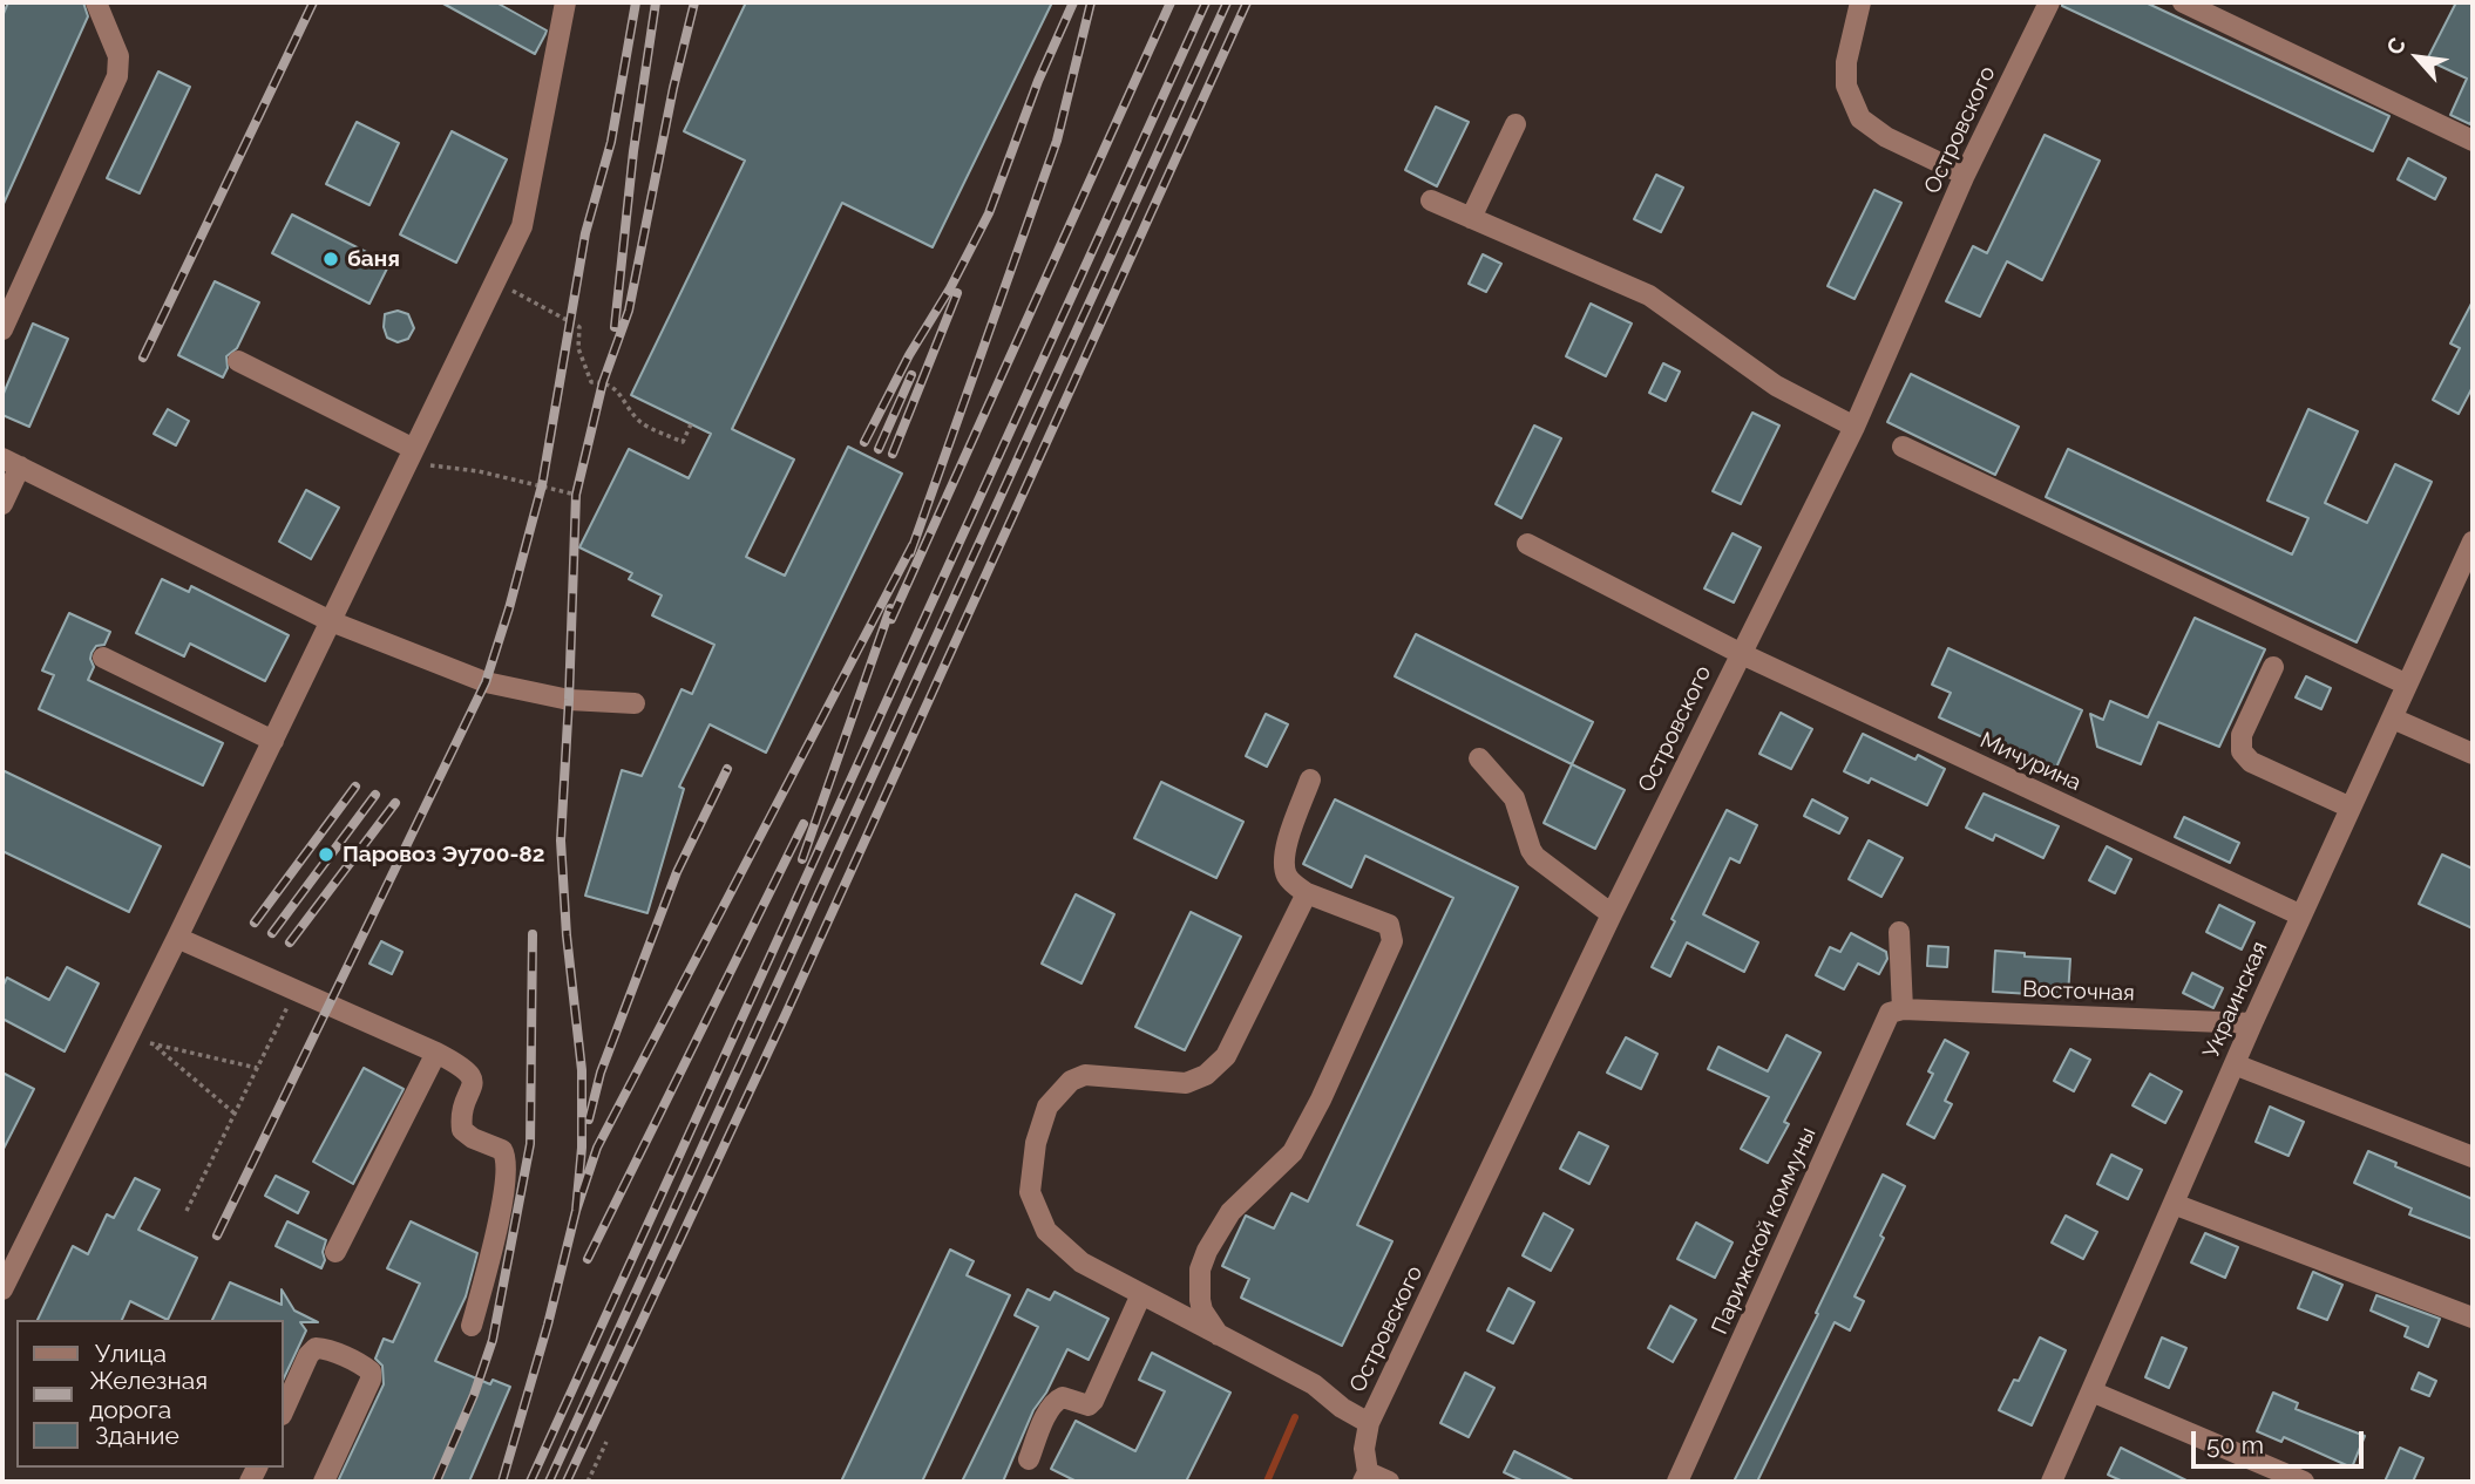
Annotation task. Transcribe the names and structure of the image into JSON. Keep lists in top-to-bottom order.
{
  "streets": {
    "street": [
      "Островского",
      "Мичурина",
      "Восточная",
      "Украинская",
      "Парижской коммуны"
    ]
  },
  "crossings": [
    ["Островского", "Мичурина"],
    ["Мичурина", "Украинская"],
    ["Восточная", "Украинская"],
    ["Восточная", "Парижской коммуны"]
  ],
  "places": ["баня", "Паровоз Эу700-82"],
  "legend": ["Улица", "Железная дорога", "Здание"],
  "scale_bar": "50 m",
  "north": "top left"
}
